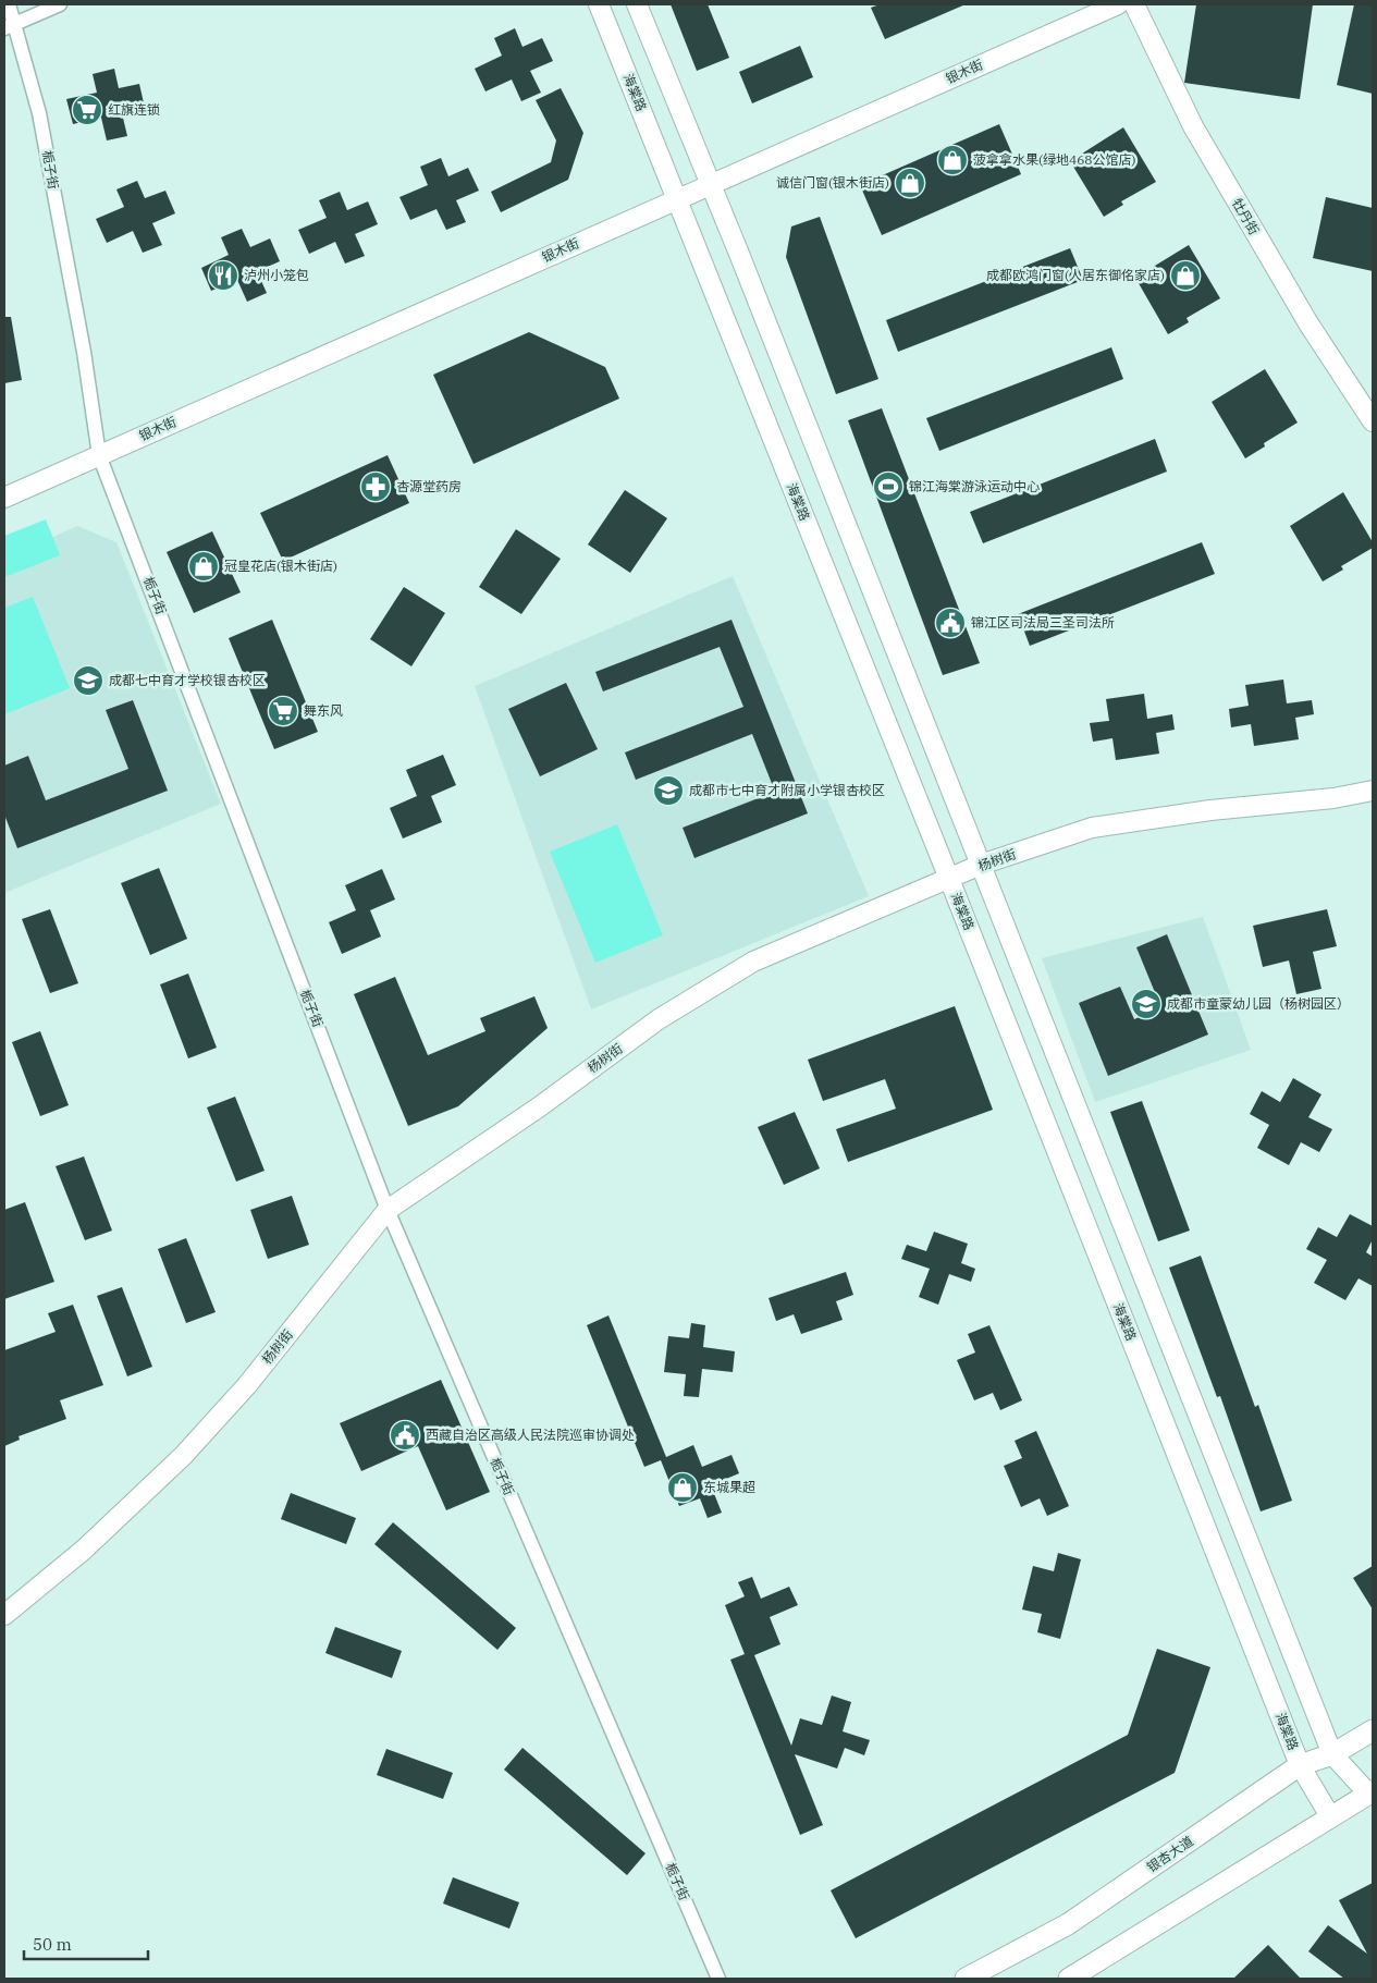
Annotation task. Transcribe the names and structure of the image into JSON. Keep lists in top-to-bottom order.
{
  "streets": {
    "main road": [
      "银木街",
      "海棠路",
      "牡丹街",
      "杨树街",
      "银杏大道"
    ],
    "street": ["栀子街"]
  },
  "crossings": [
    ["银木街", "海棠路"],
    ["银木街", "栀子街"],
    ["海棠路", "杨树街"],
    ["海棠路", "银杏大道"],
    ["栀子街", "杨树街"]
  ],
  "places": {
    "supermarket": ["红旗连锁", "舞东风"],
    "shop": [
      "菠拿拿水果(绿地468公馆店)",
      "诚信门窗(银木街店)",
      "成都欧鸿门窗(人居东御佲家店)",
      "冠皇花店(银木街店)",
      "东城果超"
    ],
    "restaurant": ["泸州小笼包"],
    "pharmacy": ["杏源堂药房"],
    "sports": ["锦江海棠游泳运动中心"],
    "public building": ["锦江区司法局三圣司法所", "西藏自治区高级人民法院巡审协调处"],
    "school or university": ["成都七中育才学校银杏校区", "成都市七中育才附属小学银杏校区", "成都市童蒙幼儿园（杨树园区）"]
  },
  "scale_bar": "50 m"
}
